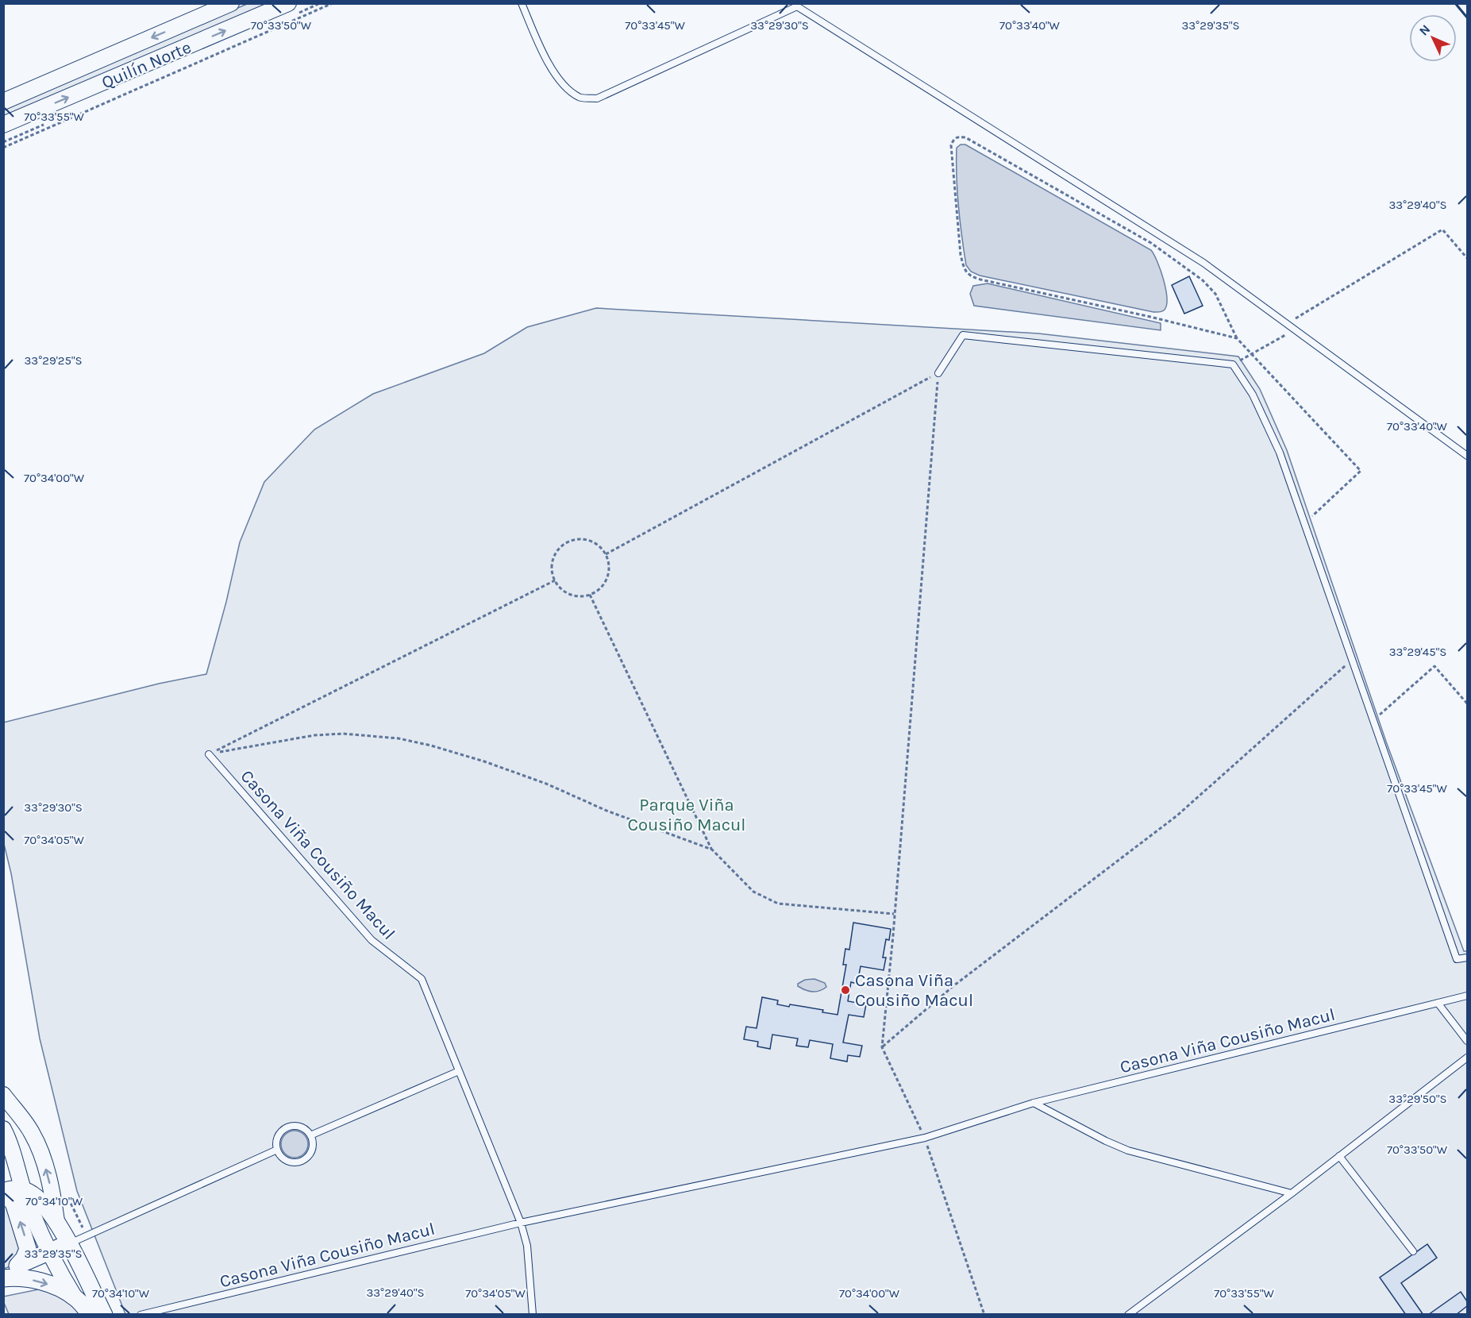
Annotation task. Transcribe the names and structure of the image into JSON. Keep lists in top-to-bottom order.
{
  "streets": {
    "street": ["Quilín Norte"],
    "lane": ["Casona Viña Cousiño Macul"]
  },
  "parks": ["Parque Viña Cousiño Macul"],
  "places": ["Casona Viña Cousiño Macul"],
  "north": "top left",
  "coordinates": [
    "70°33'50\"W",
    "70°33'45\"W",
    "70°33'40\"W",
    "33°29'30\"S",
    "33°29'35\"S",
    "70°33'55\"W",
    "33°29'40\"S",
    "33°29'25\"S",
    "70°34'00\"W",
    "33°29'45\"S",
    "70°34'05\"W",
    "33°29'50\"S",
    "70°34'10\"W"
  ]
}
